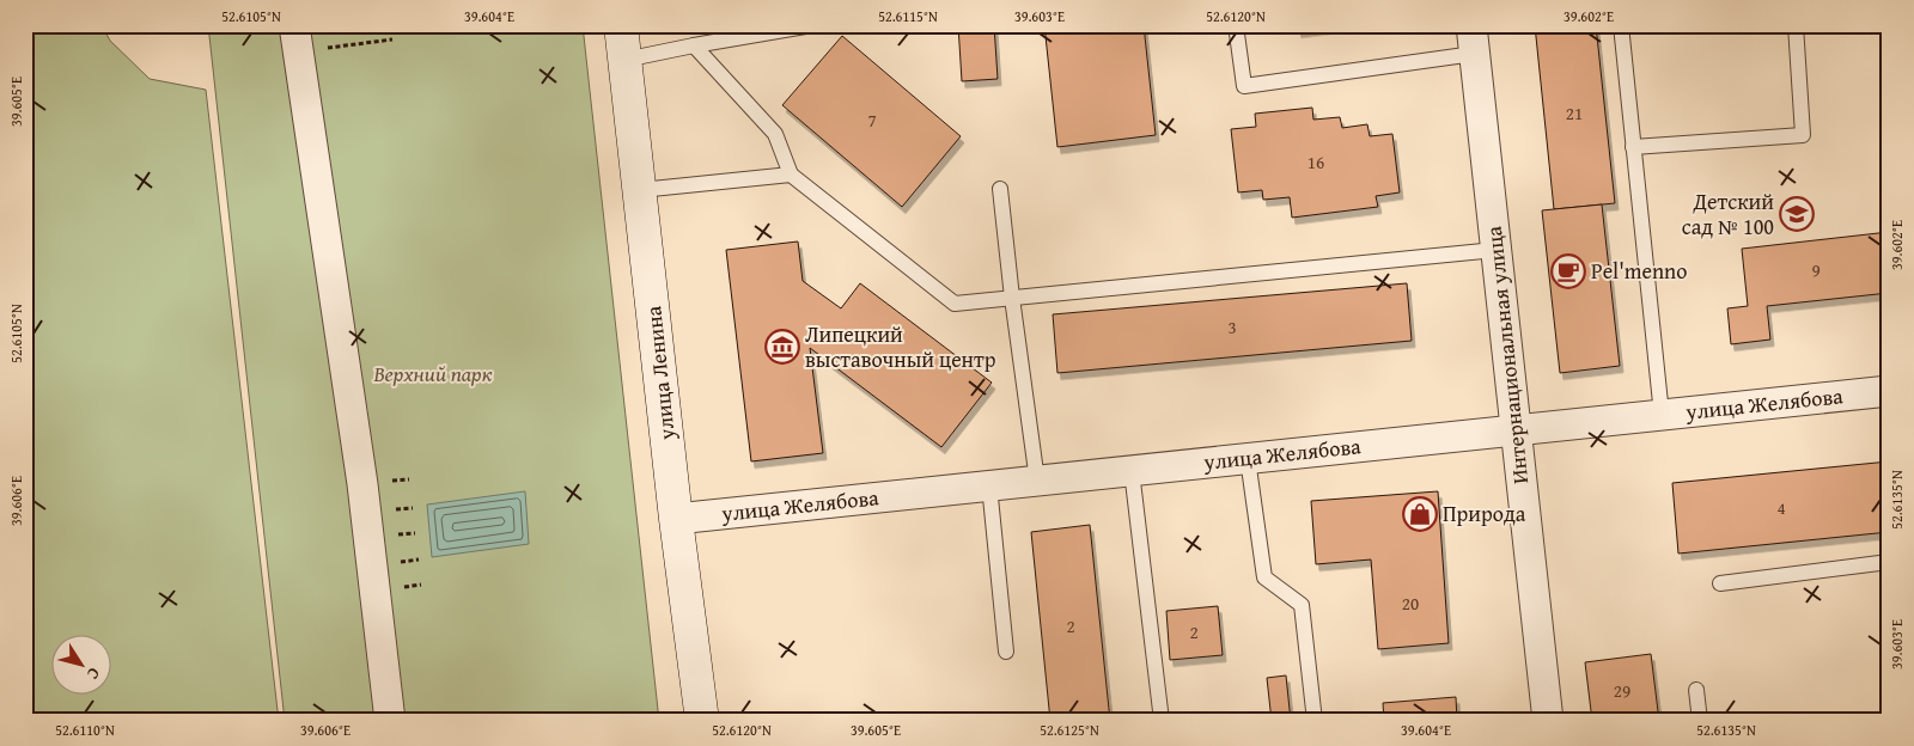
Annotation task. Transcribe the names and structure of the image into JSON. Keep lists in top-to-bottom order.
{
  "streets": {
    "street": ["Интернациональная улица", "улица Ленина", "улица Желябова"]
  },
  "crossings": [
    ["Интернациональная улица", "улица Желябова"],
    ["улица Ленина", "улица Желябова"]
  ],
  "parks": ["Верхний парк"],
  "places": {
    "school or university": ["Детский сад № 100"],
    "cafe": ["Pel'menno"],
    "museum": ["Липецкий выставочный центр"],
    "shop": ["Природа"]
  },
  "house_numbers": [
    "21",
    "7",
    "16",
    "9",
    "3",
    "4",
    "20",
    "2",
    "2",
    "29"
  ],
  "north": "bottom right",
  "coordinates": [
    "52.6105°N",
    "39.604°E",
    "52.6115°N",
    "39.603°E",
    "52.6120°N",
    "39.602°E",
    "39.605°E",
    "52.6135°N",
    "39.606°E",
    "52.6110°N",
    "52.6125°N"
  ]
}
